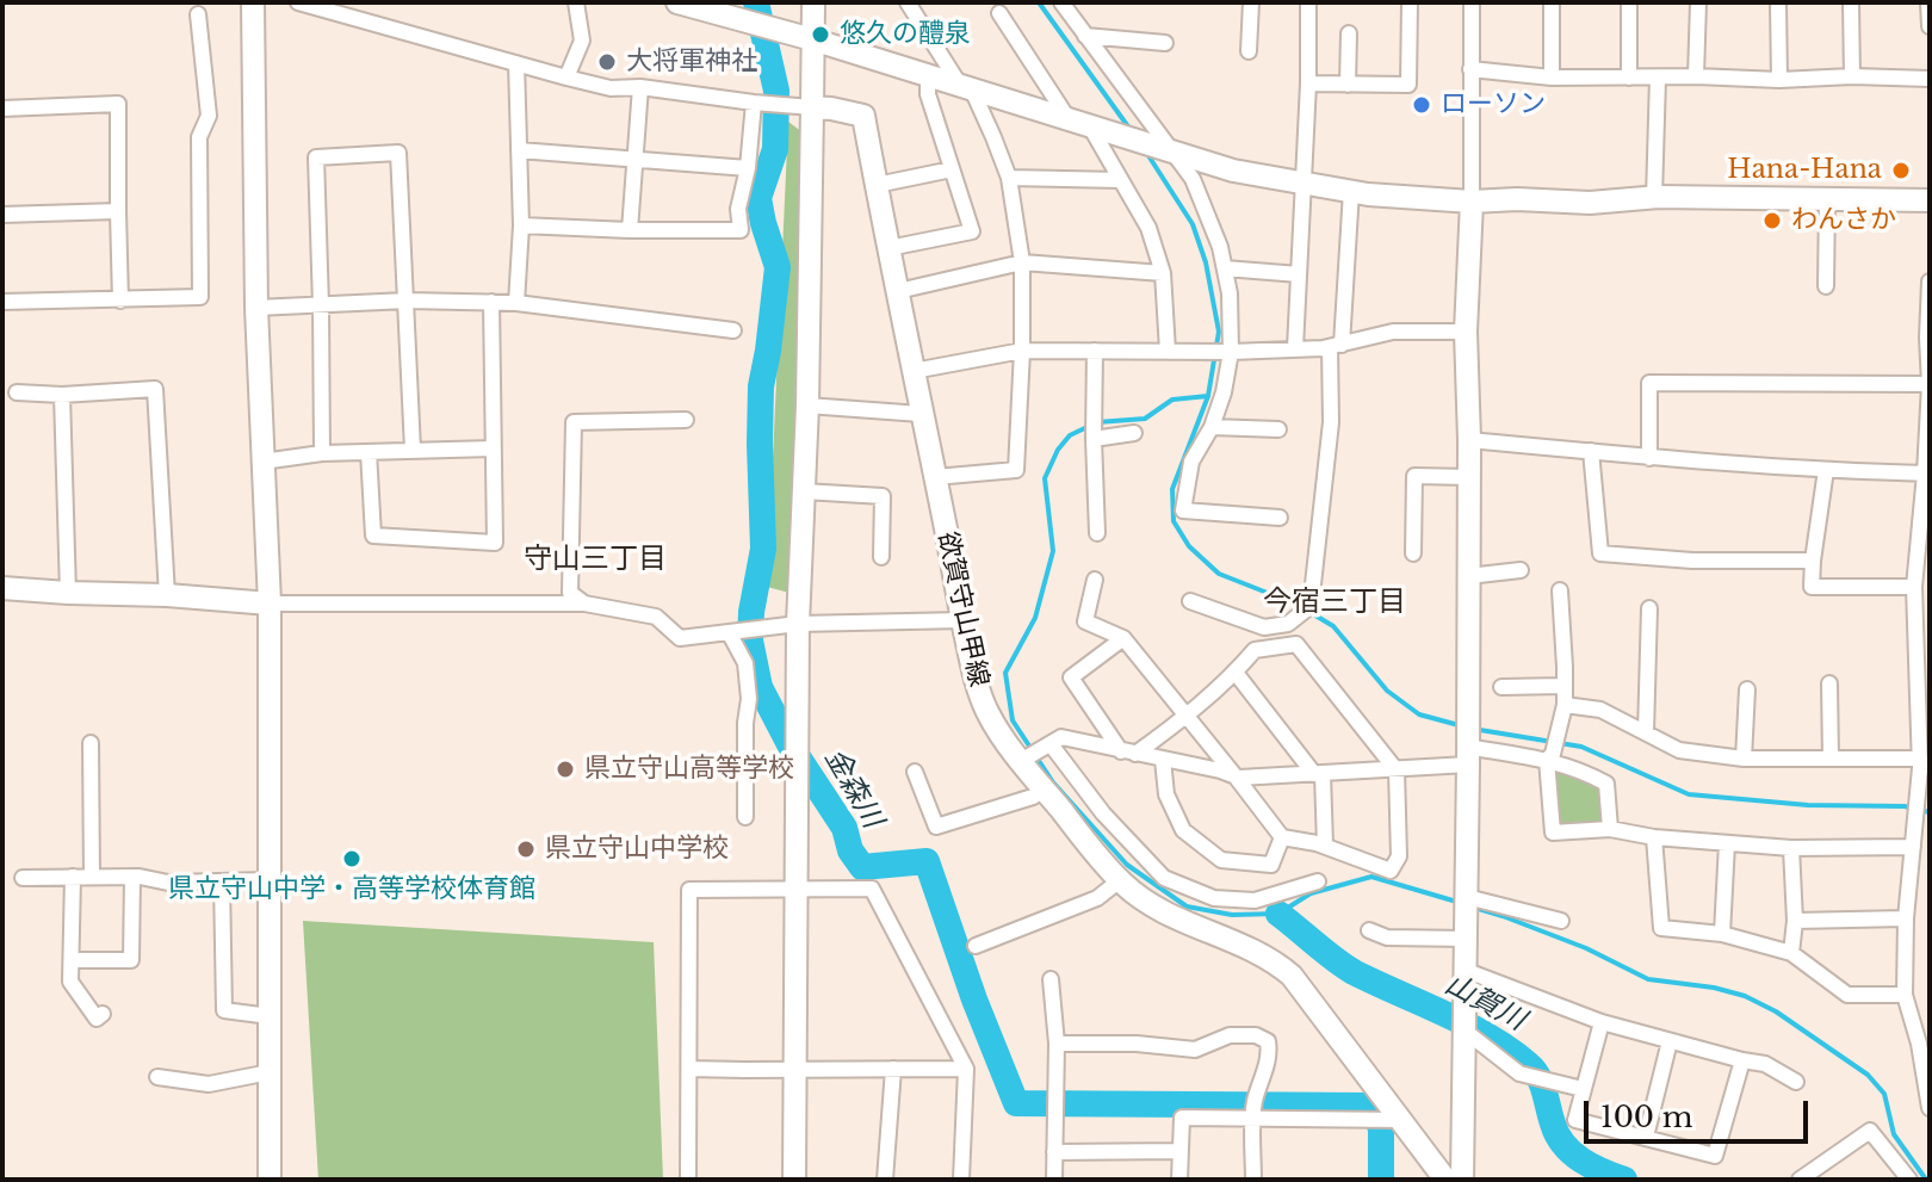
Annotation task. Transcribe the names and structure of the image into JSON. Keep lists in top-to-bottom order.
{
  "streets": {
    "street": ["欲賀守山甲線"]
  },
  "districts": ["守山三丁目", "今宿三丁目"],
  "water": ["金森川", "山賀川"],
  "places": [
    "悠久の醴泉",
    "大将軍神社",
    "ローソン",
    "Hana-Hana",
    "わんさか",
    "県立守山高等学校",
    "県立守山中学校",
    "県立守山中学・高等学校体育館"
  ],
  "scale_bar": "100 m"
}
